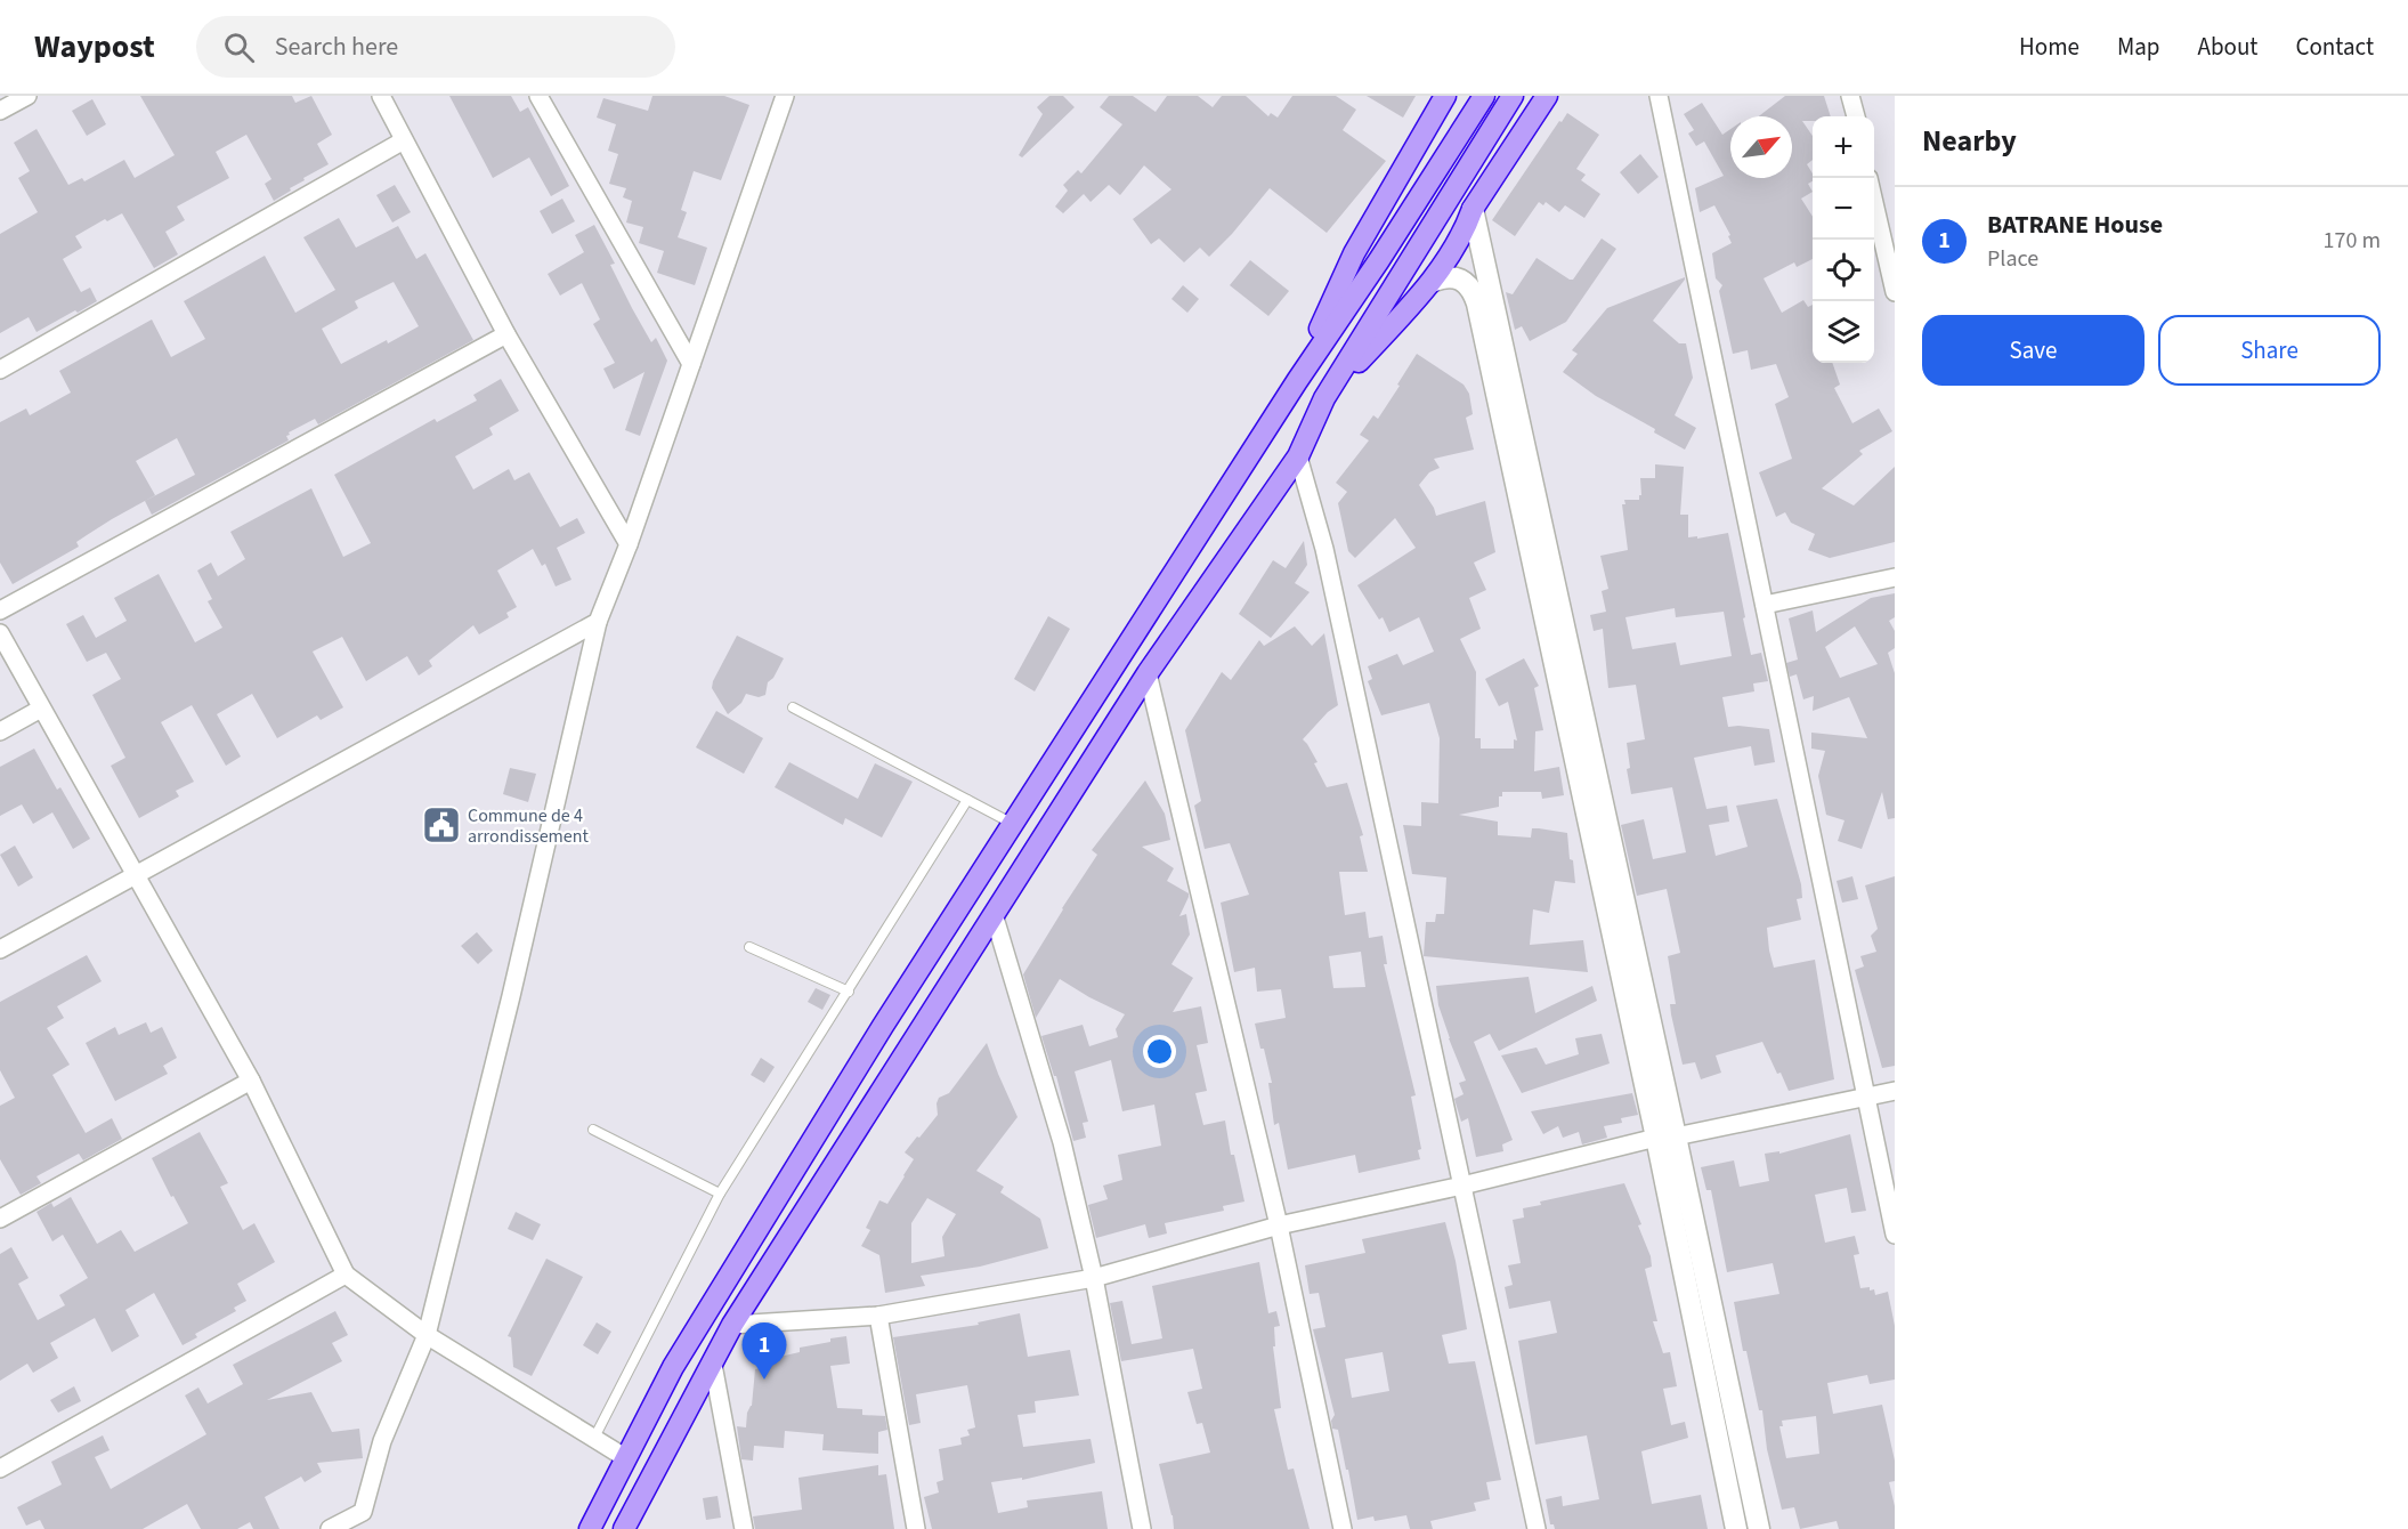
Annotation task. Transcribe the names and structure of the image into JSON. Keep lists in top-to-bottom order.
{
  "places": {
    "public building": ["Commune de 4 arrondissement"]
  },
  "north": "top right",
  "page": {
    "header": "Waypost",
    "search": "Search here",
    "nav": [
      "Home",
      "Map",
      "About",
      "Contact"
    ],
    "heading": "Nearby",
    "map_buttons": ["+", "−"],
    "list": [
      {
        "mark": "1",
        "name": "BATRANE House",
        "note": "Place",
        "value": "170 m"
      }
    ],
    "buttons": ["Save", "Share"],
    "pins": "1"
  }
}
